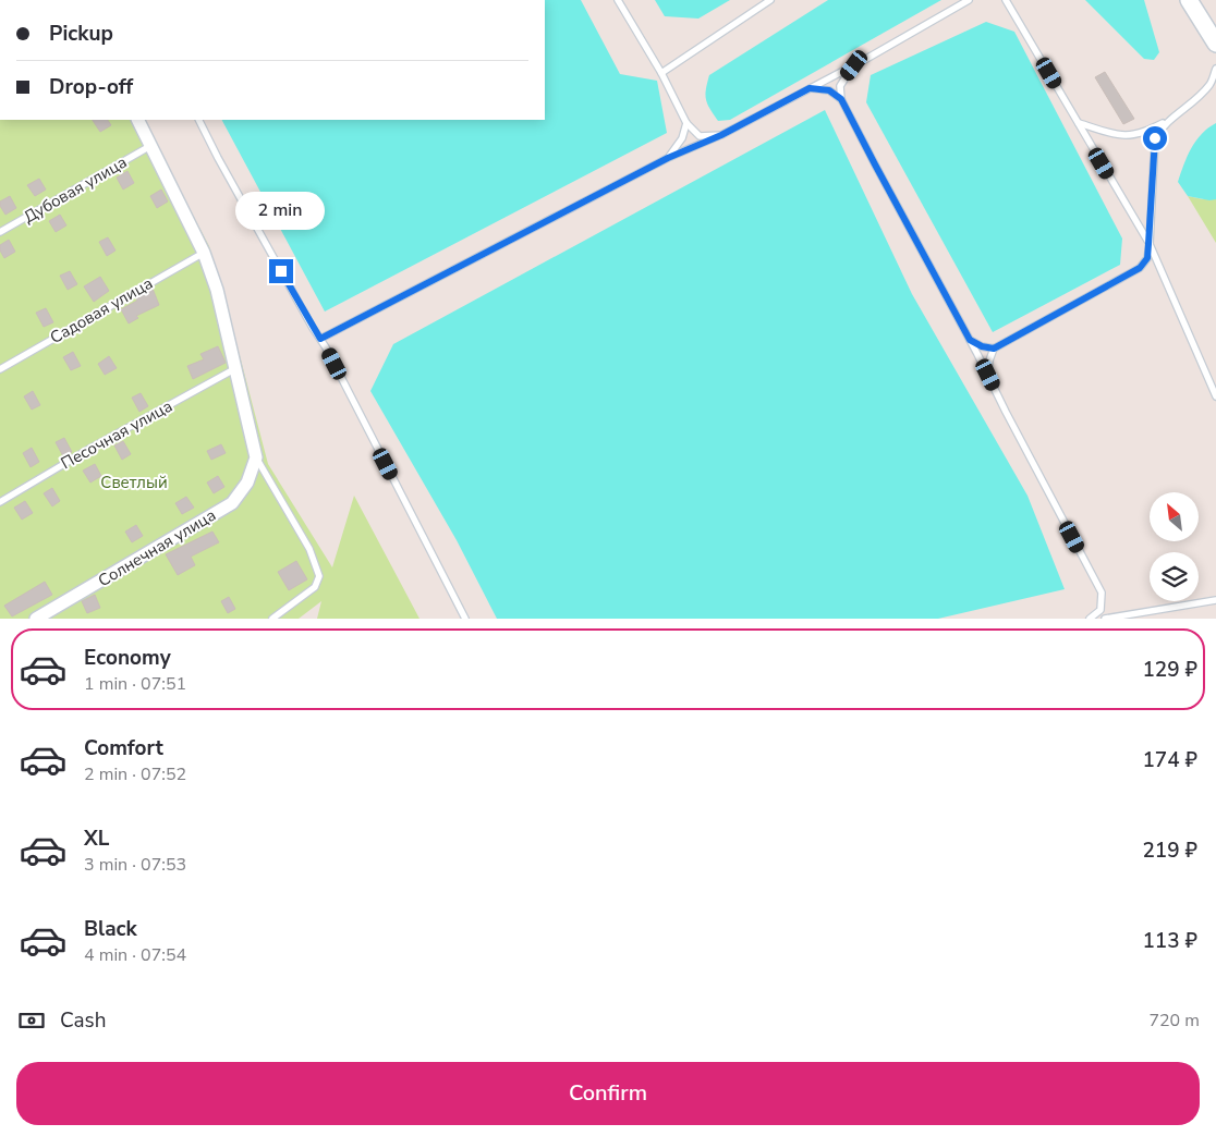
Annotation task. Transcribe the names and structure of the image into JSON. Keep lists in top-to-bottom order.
{
  "streets": {
    "street": ["Солнечная улица"],
    "lane": ["Дубовая улица", "Садовая улица", "Песочная улица"]
  },
  "parks": ["Светлый"],
  "north": "top left",
  "page": {
    "banner": ["Pickup", "Drop-off"],
    "bubble": "2 min",
    "list": [
      {
        "name": "Economy",
        "note": "1 min · 07:51",
        "value": "129 ₽"
      },
      {
        "name": "Comfort",
        "note": "2 min · 07:52",
        "value": "174 ₽"
      },
      {
        "name": "XL",
        "note": "3 min · 07:53",
        "value": "219 ₽"
      },
      {
        "name": "Black",
        "note": "4 min · 07:54",
        "value": "113 ₽"
      }
    ],
    "pay": ["Cash", "720 m"],
    "buttons": "Confirm"
  }
}
